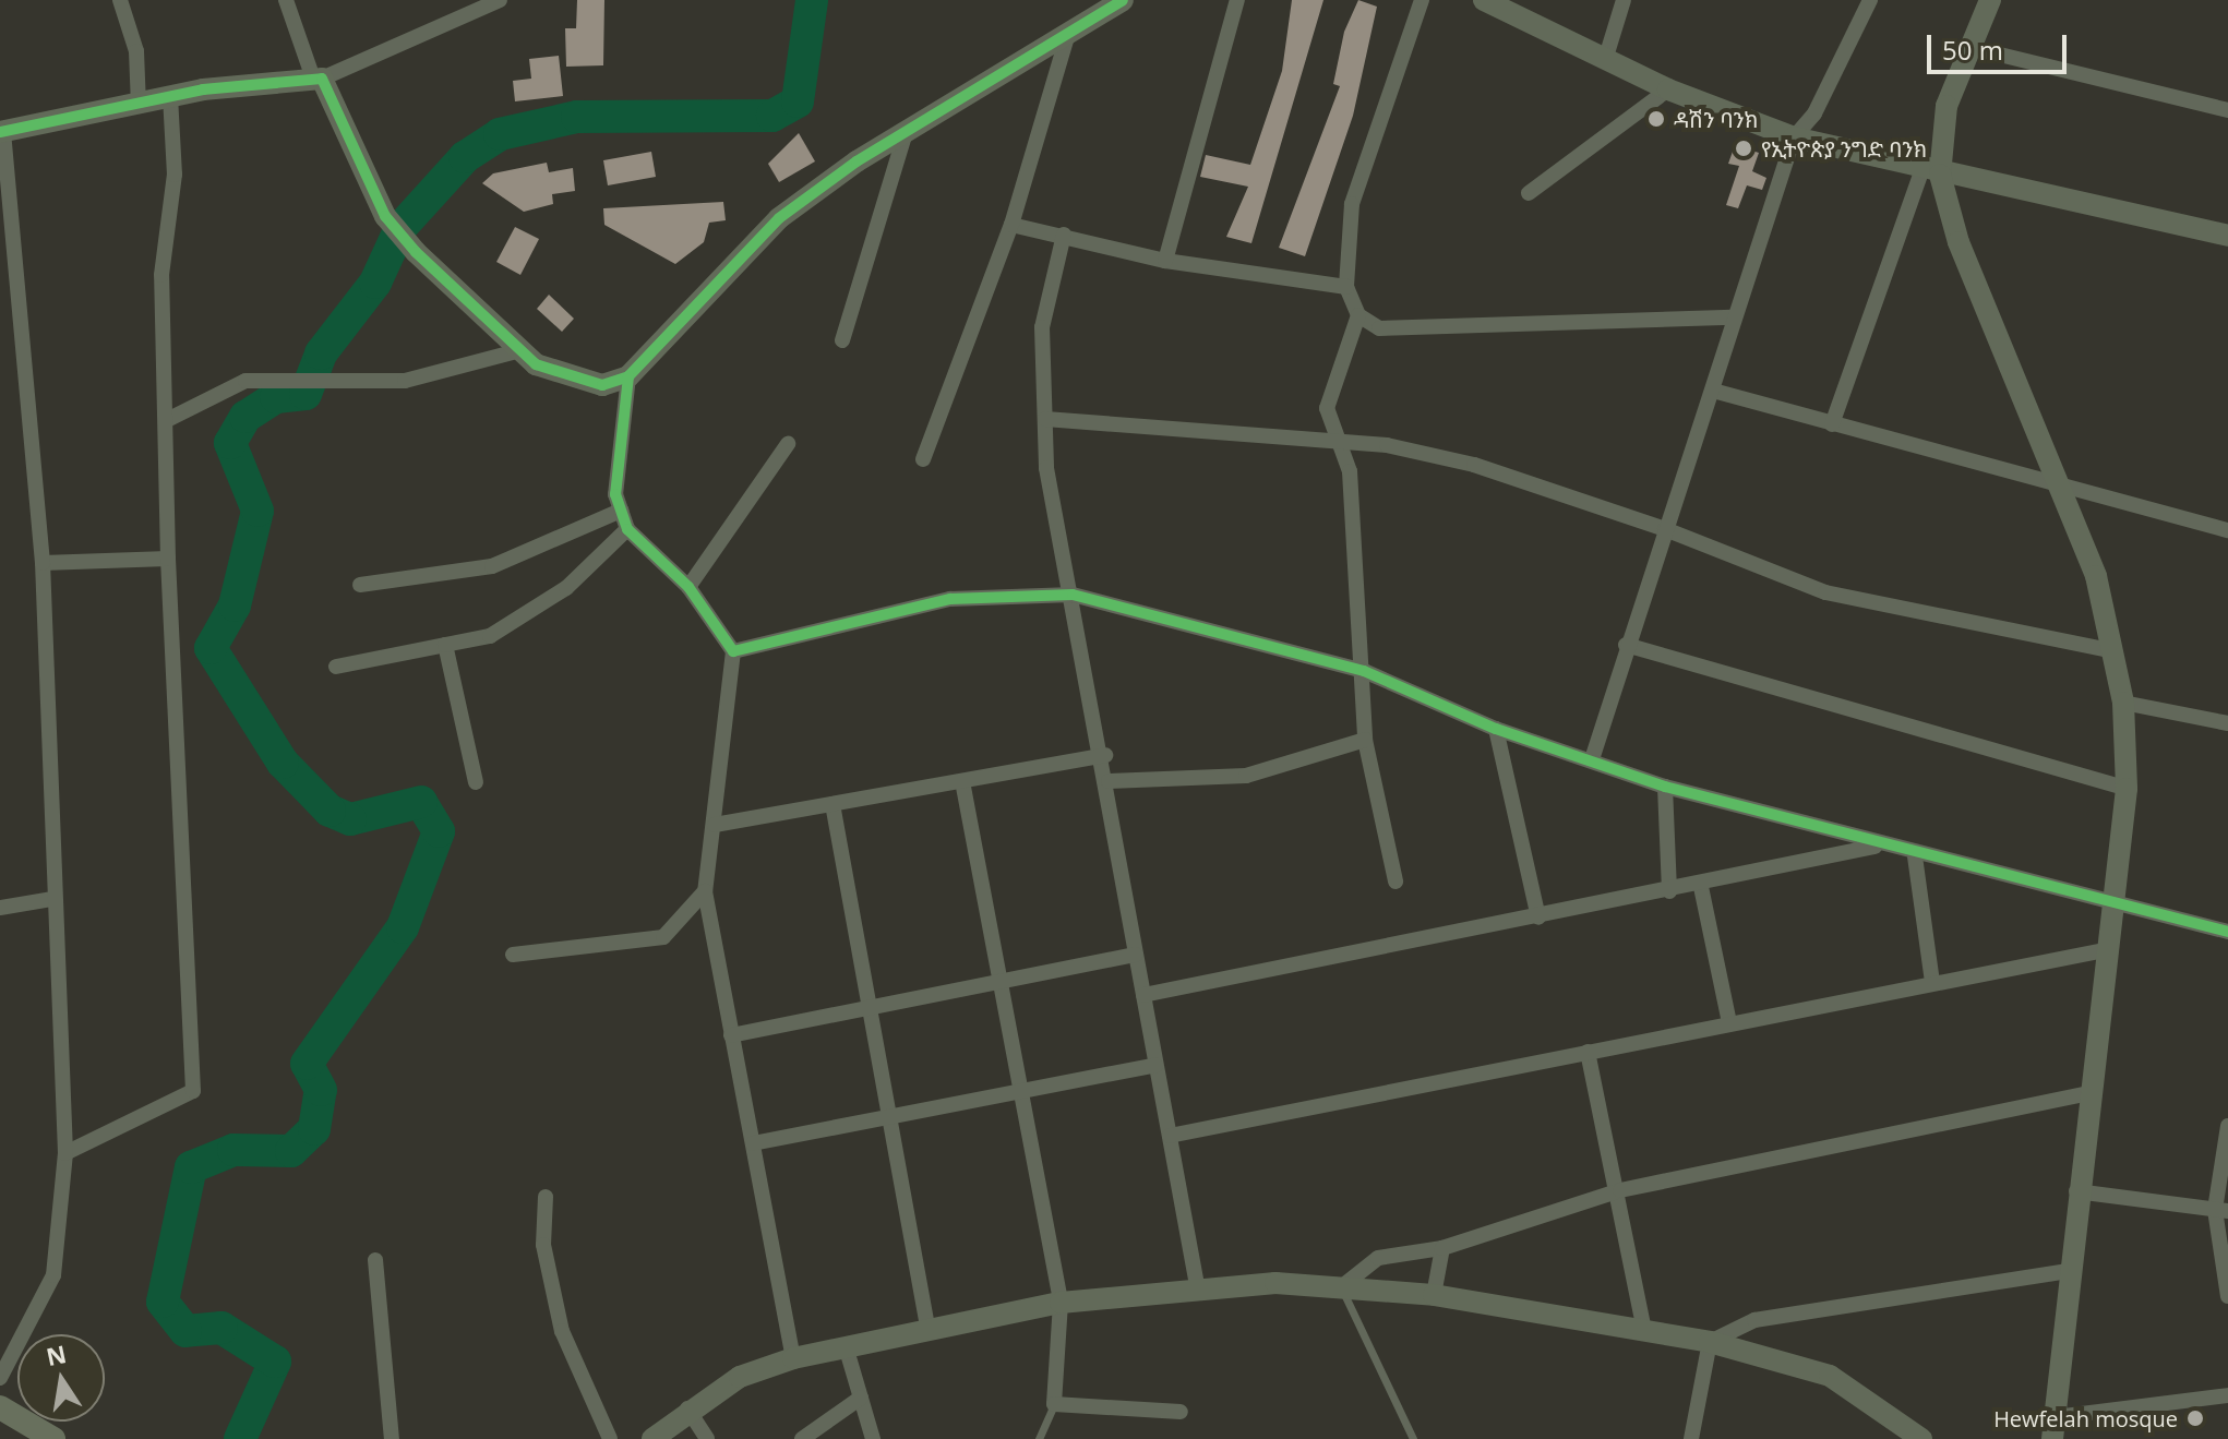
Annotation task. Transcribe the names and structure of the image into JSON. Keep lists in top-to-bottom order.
{
  "places": ["ዳሽን ባንክ", "የኢትዮጵያ ንግድ ባንክ", "Hewfelah mosque"],
  "scale_bar": "50 m",
  "north": "top"
}
